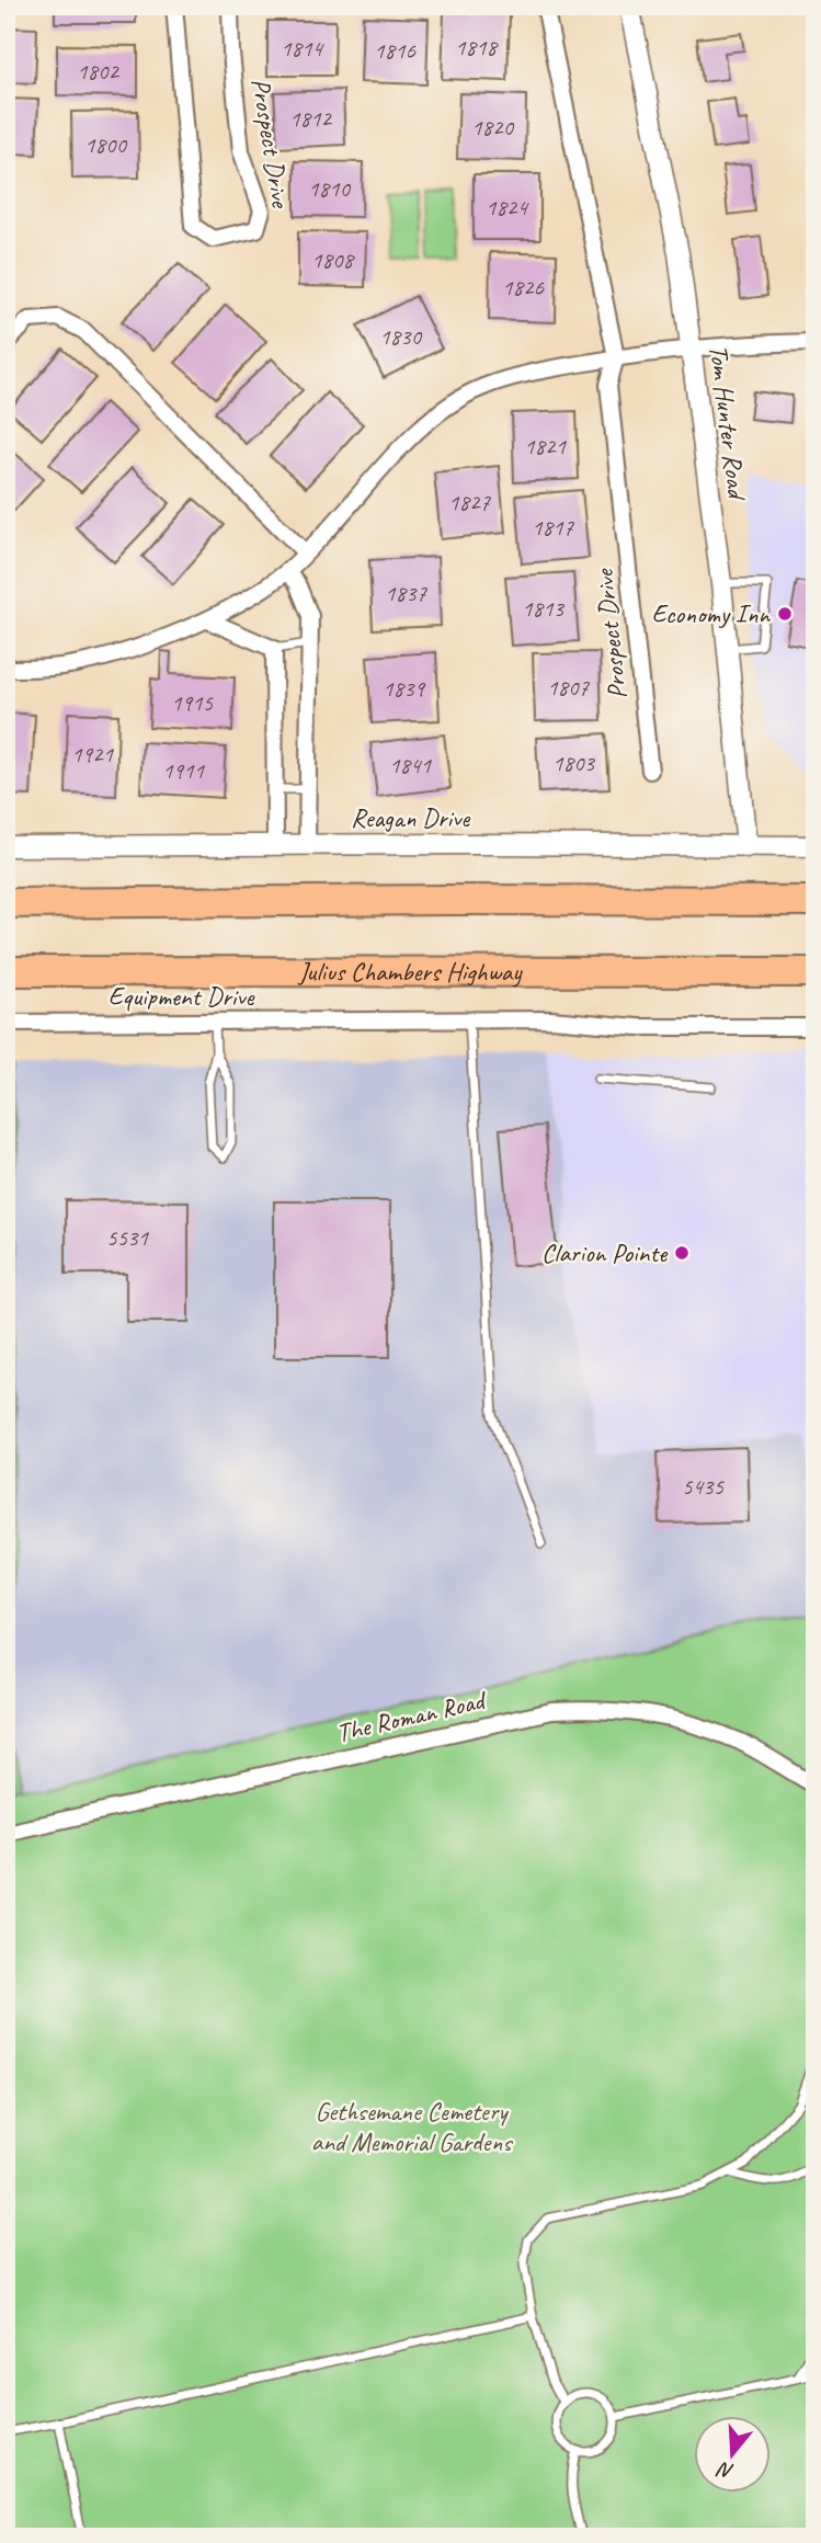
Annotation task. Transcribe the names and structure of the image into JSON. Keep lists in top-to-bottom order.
{
  "streets": {
    "highway": ["Julius Chambers Highway"],
    "street": [
      "Prospect Drive",
      "Tom Hunter Road",
      "Reagan Drive",
      "Equipment Drive",
      "The Roman Road"
    ]
  },
  "crossings": [
    ["Tom Hunter Road", "Reagan Drive"]
  ],
  "parks": ["Gethsemane Cemetery and Memorial Gardens"],
  "places": ["Economy Inn", "Clarion Pointe"],
  "house_numbers": [
    "1818",
    "1814",
    "1816",
    "1802",
    "1812",
    "1820",
    "1800",
    "1810",
    "1824",
    "1808",
    "1826",
    "1830",
    "1821",
    "1827",
    "1817",
    "1837",
    "1813",
    "1807",
    "1839",
    "1915",
    "1921",
    "1803",
    "1841",
    "1911",
    "5531",
    "5435"
  ],
  "north": "bottom"
}
